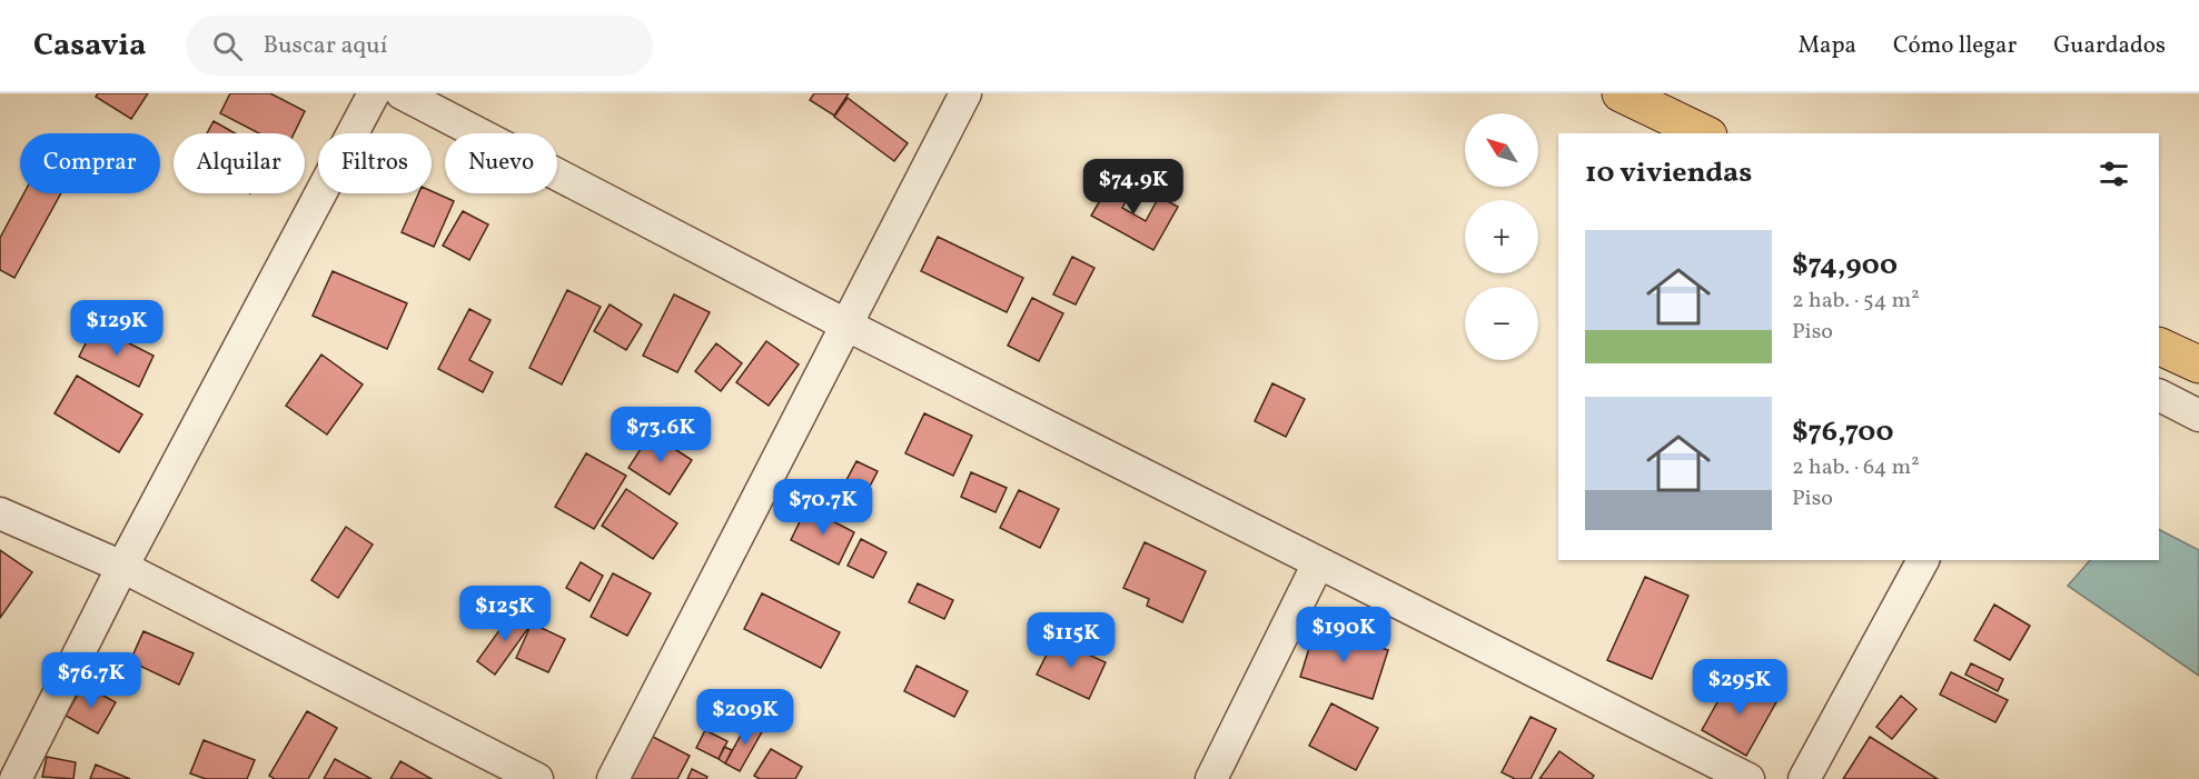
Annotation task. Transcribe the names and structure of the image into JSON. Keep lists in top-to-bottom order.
{
  "north": "top left",
  "page": {
    "header": "Casavia",
    "search": "Buscar aquí",
    "nav": ["Mapa", "Cómo llegar", "Guardados"],
    "map_buttons": ["+", "−"],
    "chip": [
      "Comprar",
      "Alquilar",
      "Filtros",
      "Nuevo"
    ],
    "heading": "10 viviendas",
    "price": [
      "$74.9K",
      "$129K",
      "$73.6K",
      "$70.7K",
      "$125K",
      "$190K",
      "$115K",
      "$76.7K",
      "$295K",
      "$209K"
    ],
    "list": [
      {
        "name": "$74,900",
        "note": "2 hab. · 54 m² · Piso"
      },
      {
        "name": "$76,700",
        "note": "2 hab. · 64 m² · Piso"
      }
    ]
  }
}
